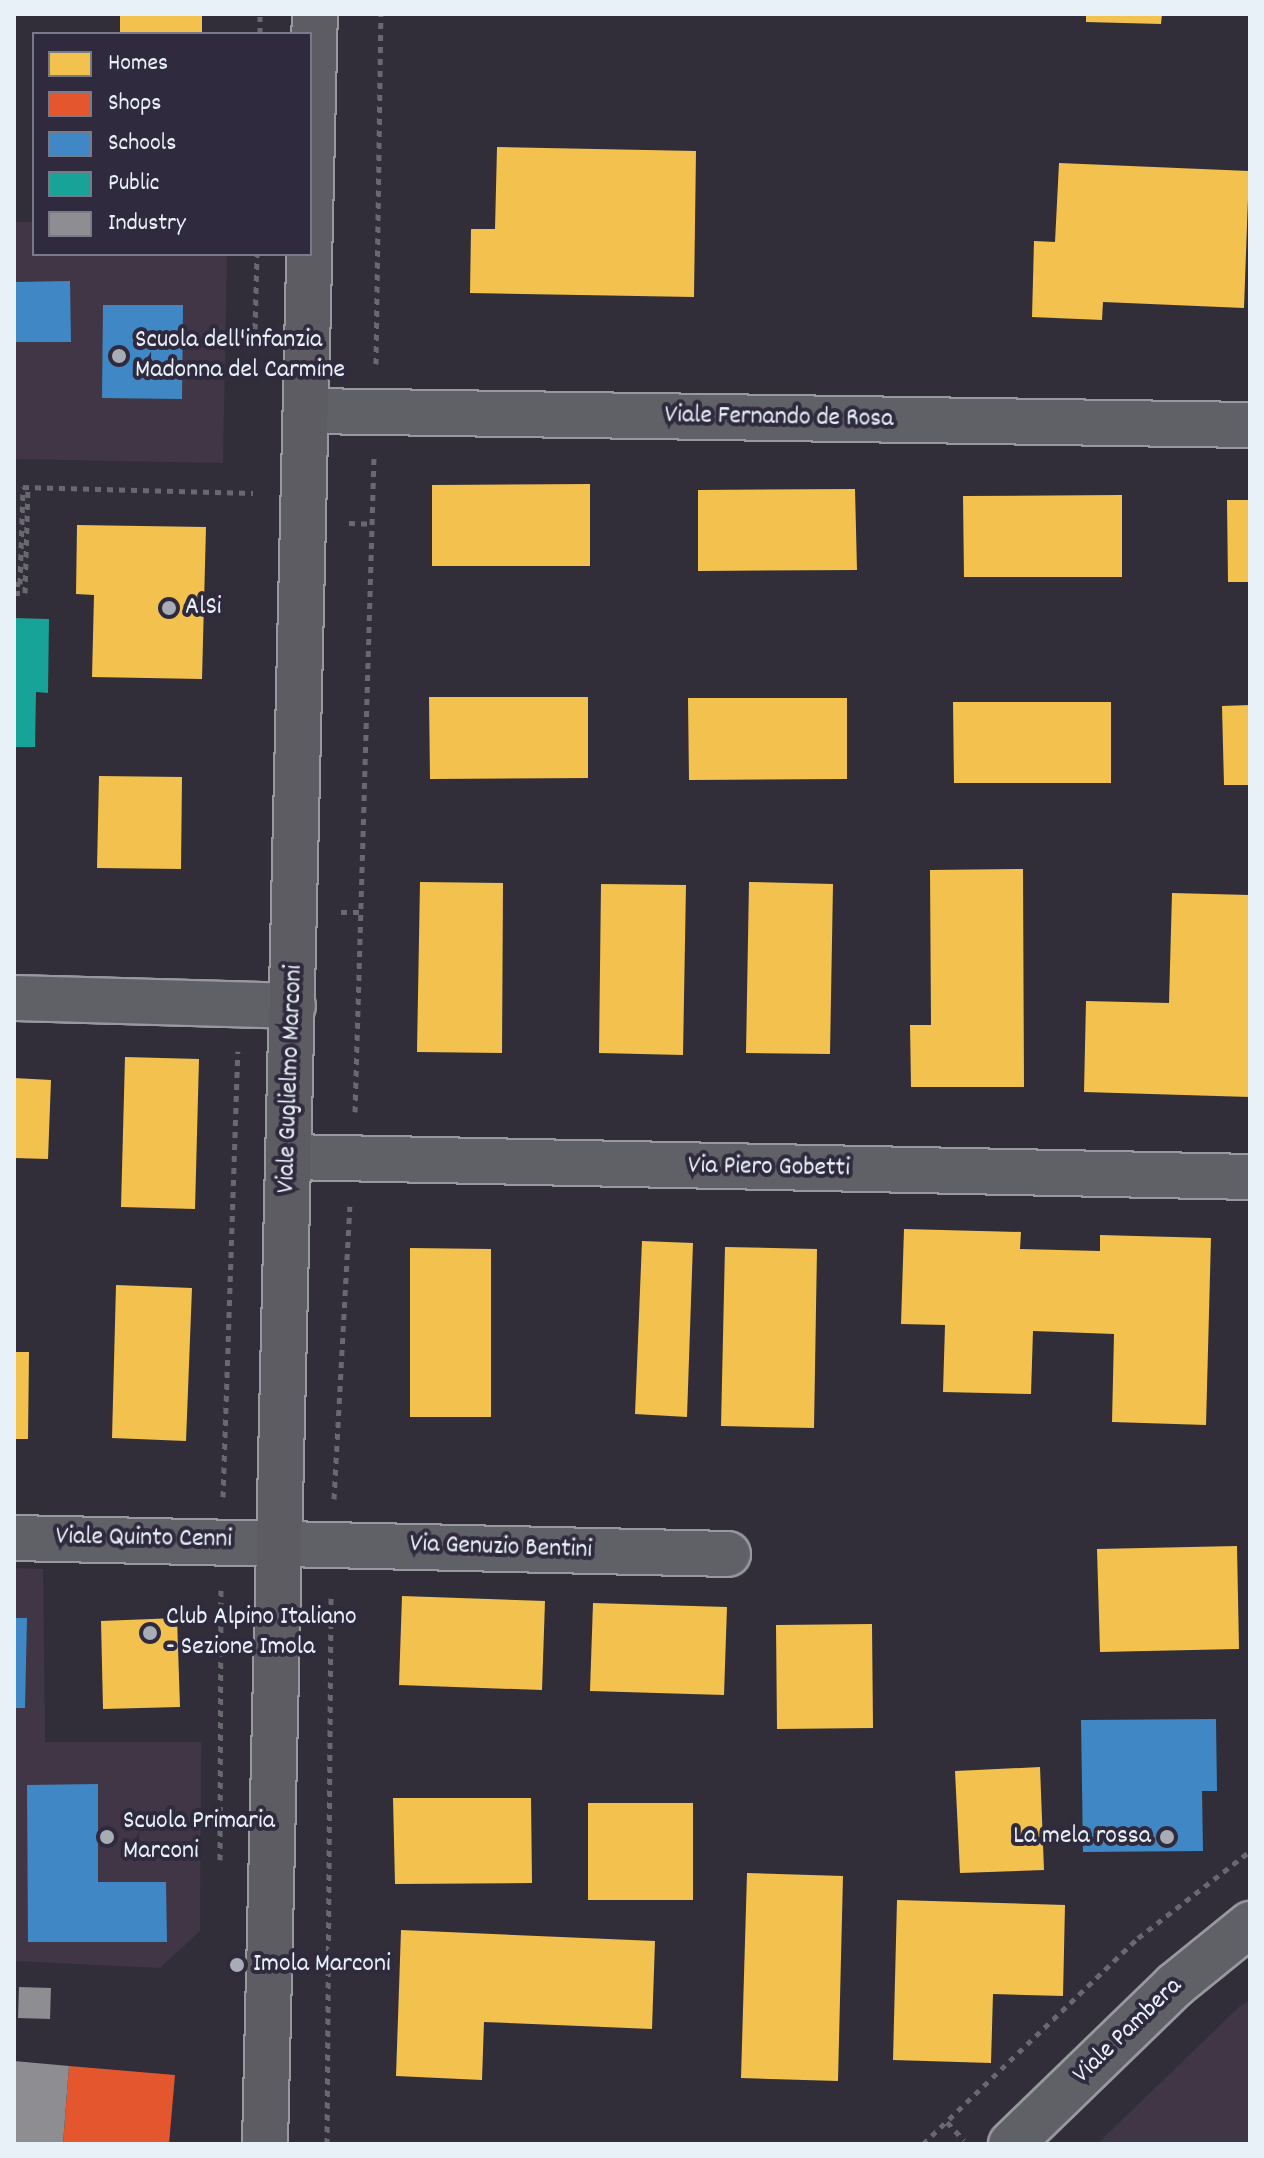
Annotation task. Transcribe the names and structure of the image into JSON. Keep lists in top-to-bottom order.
{
  "streets": {
    "main road": ["Viale Guglielmo Marconi"],
    "street": [
      "Viale Fernando de Rosa",
      "Via Piero Gobetti",
      "Viale Quinto Cenni",
      "Via Genuzio Bentini",
      "Viale Pambera"
    ]
  },
  "crossings": [
    ["Viale Fernando de Rosa", "Viale Guglielmo Marconi"],
    ["Viale Guglielmo Marconi", "Via Piero Gobetti"],
    ["Viale Guglielmo Marconi", "Viale Quinto Cenni"],
    ["Viale Guglielmo Marconi", "Via Genuzio Bentini"],
    ["Viale Quinto Cenni", "Via Genuzio Bentini"]
  ],
  "places": [
    "Scuola dell'infanzia Madonna del Carmine",
    "AlSi",
    "Club Alpino Italiano - Sezione Imola",
    "Scuola Primaria Marconi",
    "La mela rossa",
    "Imola Marconi"
  ],
  "legend": [
    "Homes",
    "Shops",
    "Schools",
    "Public",
    "Industry"
  ]
}
